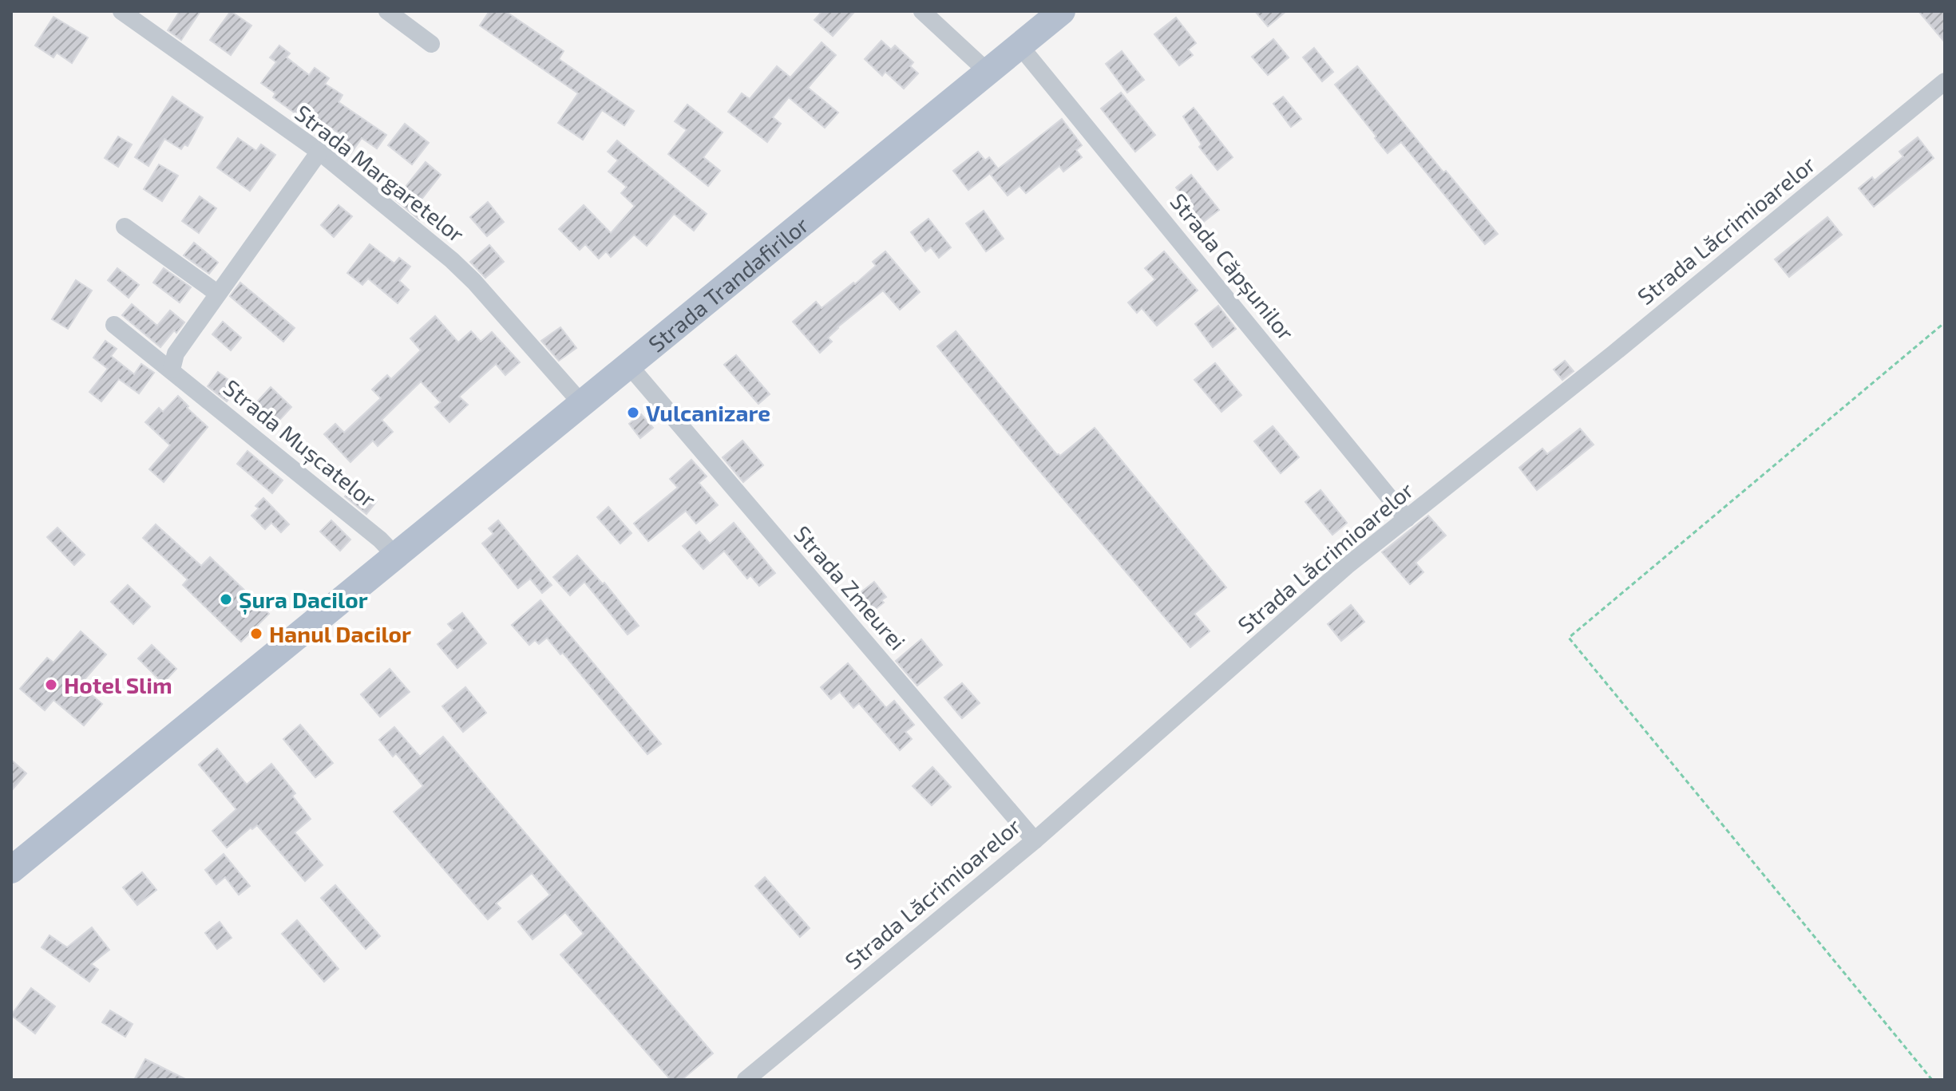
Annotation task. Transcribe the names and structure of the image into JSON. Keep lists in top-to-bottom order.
{
  "streets": {
    "main road": ["Strada Trandafirilor"],
    "street": [
      "Strada Margaretelor",
      "Strada Lăcrimioarelor",
      "Strada Căpșunilor",
      "Strada Mușcatelor",
      "Strada Zmeurei"
    ]
  },
  "crossings": [
    ["Strada Margaretelor", "Strada Trandafirilor"],
    ["Strada Lăcrimioarelor", "Strada Căpșunilor"],
    ["Strada Lăcrimioarelor", "Strada Zmeurei"],
    ["Strada Căpșunilor", "Strada Trandafirilor"],
    ["Strada Trandafirilor", "Strada Mușcatelor"],
    ["Strada Trandafirilor", "Strada Zmeurei"]
  ],
  "places": [
    "Vulcanizare",
    "Șura Dacilor",
    "Hanul Dacilor",
    "Hotel Slim"
  ]
}
